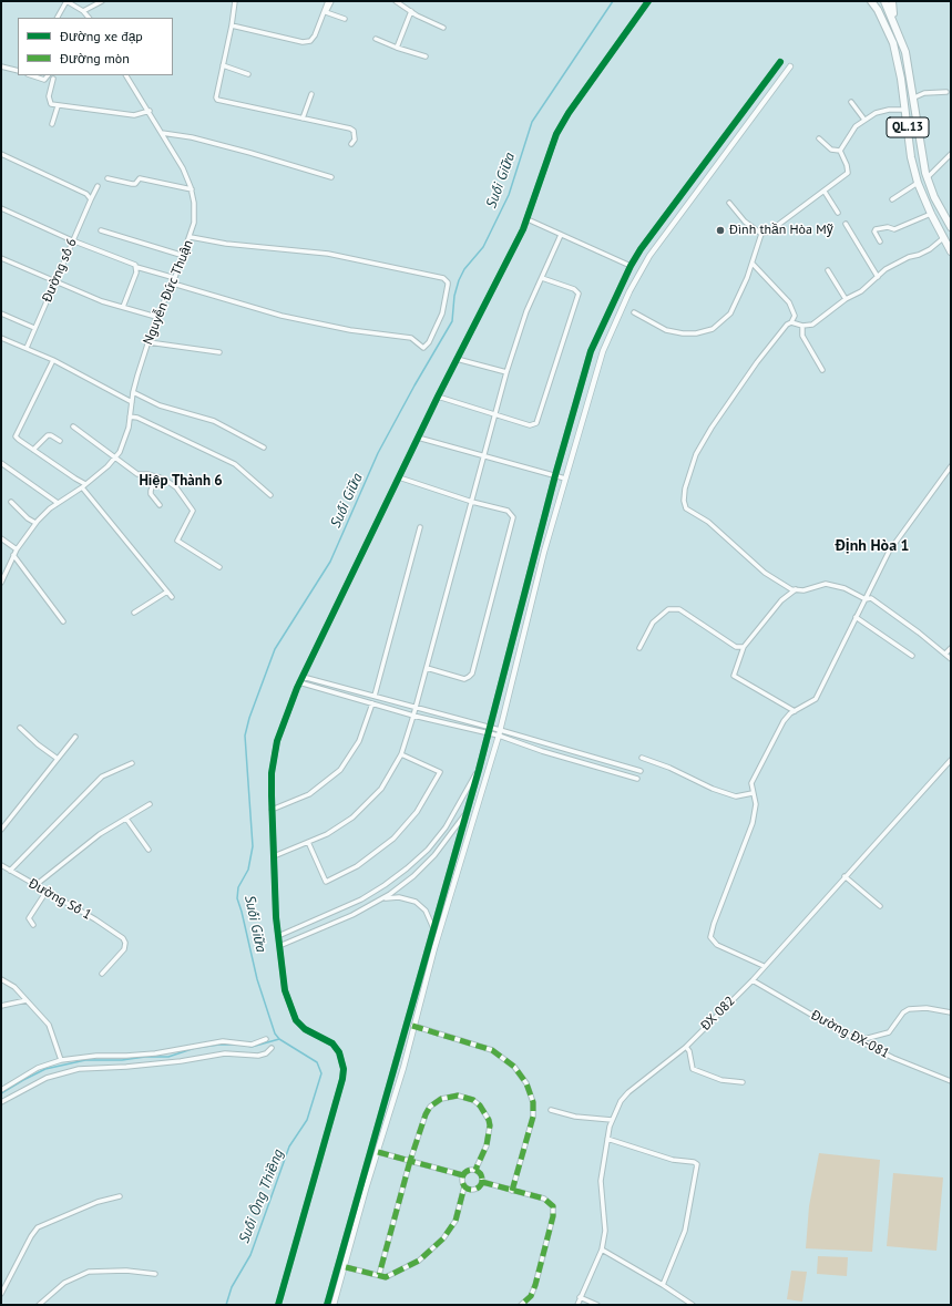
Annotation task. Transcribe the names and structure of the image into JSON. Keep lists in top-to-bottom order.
{
  "streets": {
    "highway": ["QL.13"],
    "street": [
      "Đường số 6",
      "Nguyễn Đức Thuận",
      "Đường Số 1",
      "ĐX 082",
      "Đường ĐX-081"
    ]
  },
  "crossings": [
    ["ĐX 082", "Đường ĐX-081"]
  ],
  "districts": ["Hiệp Thành 6", "Định Hòa 1"],
  "water": ["Suối Giữa", "Suối Ông Thiềng"],
  "places": ["Đình thần Hòa Mỹ"],
  "legend": ["Đường xe đạp", "Đường mòn"]
}
